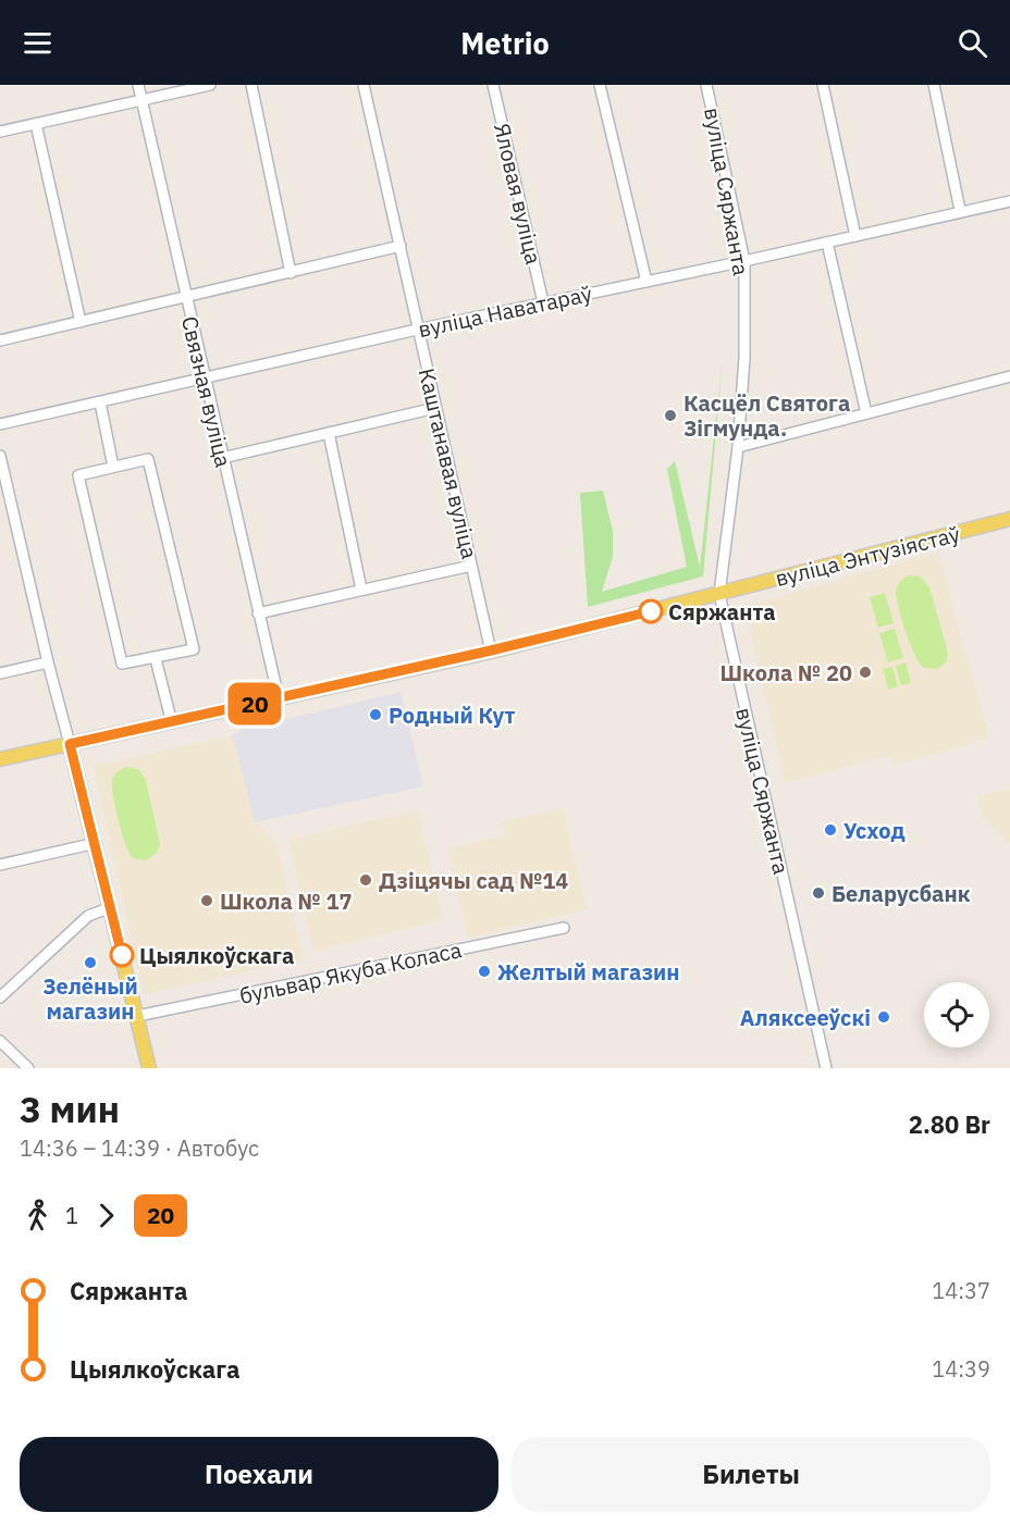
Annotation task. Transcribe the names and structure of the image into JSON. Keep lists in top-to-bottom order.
{
  "streets": {
    "main road": ["вуліца Энтузіястаў"],
    "street": [
      "вуліца Сяржанта",
      "Яловая вуліца",
      "вуліца Наватараў",
      "Связная вуліца",
      "Каштанавая вуліца",
      "бульвар Якуба Коласа"
    ]
  },
  "crossings": [
    ["вуліца Сяржанта", "вуліца Наватараў"],
    ["вуліца Сяржанта", "вуліца Энтузіястаў"],
    ["Яловая вуліца", "вуліца Наватараў"],
    ["вуліца Наватараў", "Связная вуліца"],
    ["вуліца Наватараў", "Каштанавая вуліца"],
    ["Связная вуліца", "вуліца Энтузіястаў"],
    ["Каштанавая вуліца", "вуліца Энтузіястаў"]
  ],
  "places": [
    "Касцёл Святога Зігмунда.",
    "Сяржанта",
    "Школа № 20",
    "Родный Кут",
    "Усход",
    "Дзіцячы сад №14",
    "Беларусбанк",
    "Школа № 17",
    "Цыялкоўскага",
    "Зелёный магазин",
    "Желтый магазин",
    "Аляксееўскі"
  ],
  "lines": ["bus line 20"],
  "page": {
    "header": "Metrio",
    "on_map": "20",
    "heading": ["3 мин", "14:36 – 14:39 · Автобус", "2.80 Br"],
    "legs": ["1", "20"],
    "list": [
      {
        "name": "Сяржанта",
        "value": "14:37"
      },
      {
        "name": "Цыялкоўскага",
        "value": "14:39"
      }
    ],
    "buttons": ["Поехали", "Билеты"]
  }
}
